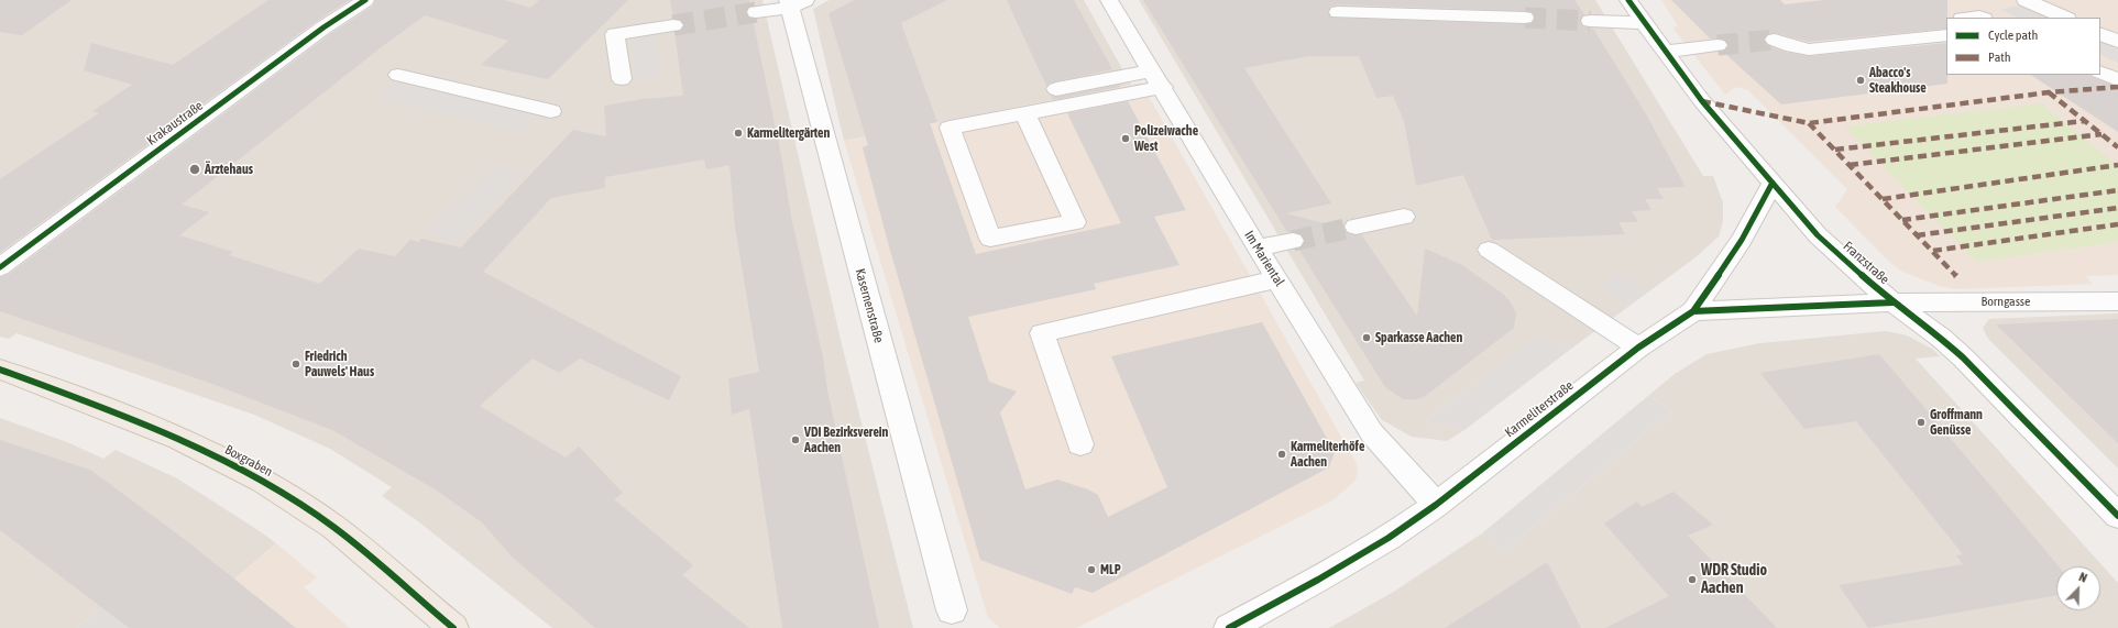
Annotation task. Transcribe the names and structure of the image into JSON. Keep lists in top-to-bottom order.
{
  "streets": {
    "main road": ["Boxgraben"],
    "street": [
      "Krakaustraße",
      "Im Mariental",
      "Franzstraße",
      "Borngasse",
      "Kasernenstraße",
      "Karmeliterstraße"
    ]
  },
  "crossings": [
    ["Im Mariental", "Karmeliterstraße"],
    ["Franzstraße", "Borngasse"]
  ],
  "places": [
    "Abacco's Steakhouse",
    "Karmelitergärten",
    "Polizeiwache West",
    "Ärztehaus",
    "Sparkasse Aachen",
    "Friedrich Pauwels' Haus",
    "Groffmann Genüsse",
    "VDI Bezirksverein Aachen",
    "Karmeliterhöfe Aachen",
    "MLP",
    "WDR Studio Aachen"
  ],
  "legend": ["Cycle path", "Path"],
  "north": "top right"
}
